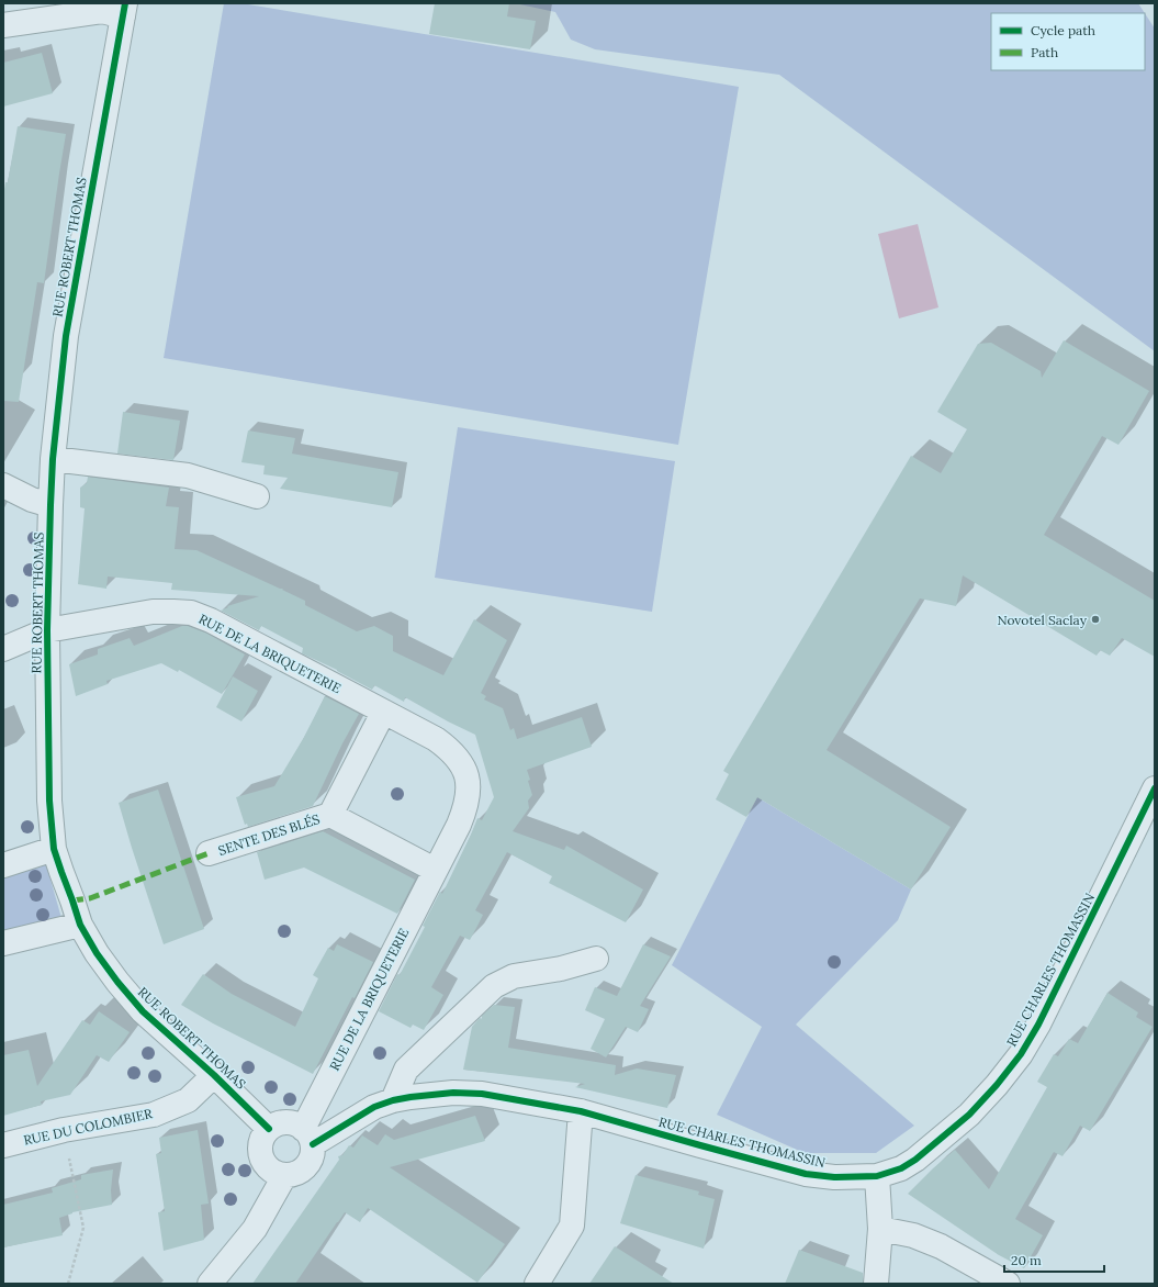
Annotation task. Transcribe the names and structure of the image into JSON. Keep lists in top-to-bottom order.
{
  "streets": {
    "street": [
      "RUE ROBERT THOMAS",
      "RUE DE LA BRIQUETERIE",
      "SENTE DES BLÉS",
      "RUE CHARLES THOMASSIN",
      "RUE DU COLOMBIER"
    ]
  },
  "crossings": [
    ["RUE ROBERT THOMAS", "RUE DE LA BRIQUETERIE"],
    ["RUE ROBERT THOMAS", "RUE CHARLES THOMASSIN"],
    ["RUE ROBERT THOMAS", "RUE DU COLOMBIER"],
    ["RUE DE LA BRIQUETERIE", "RUE CHARLES THOMASSIN"]
  ],
  "places": ["Novotel Saclay"],
  "legend": ["Cycle path", "Path"],
  "scale_bar": "20 m"
}
